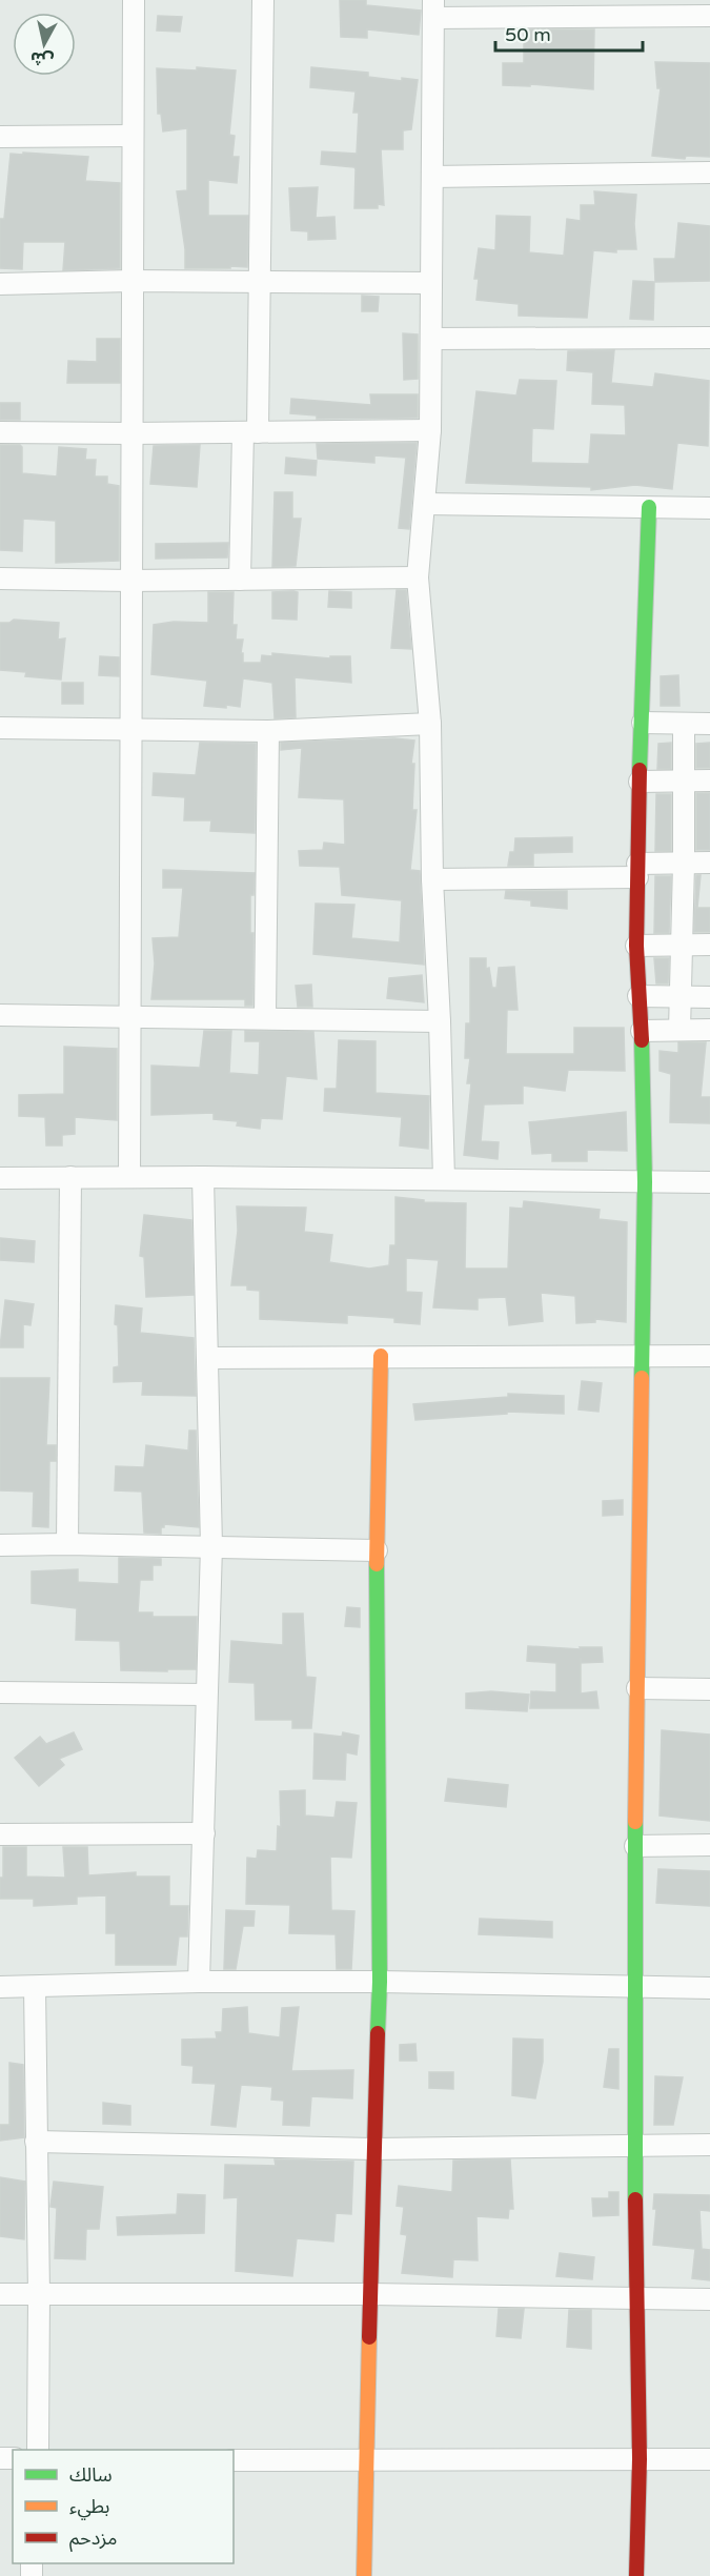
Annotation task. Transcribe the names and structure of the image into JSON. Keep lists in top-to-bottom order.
{
  "legend": ["سالك", "بطيء", "مزدحم"],
  "scale_bar": "50 m",
  "north": "bottom"
}
